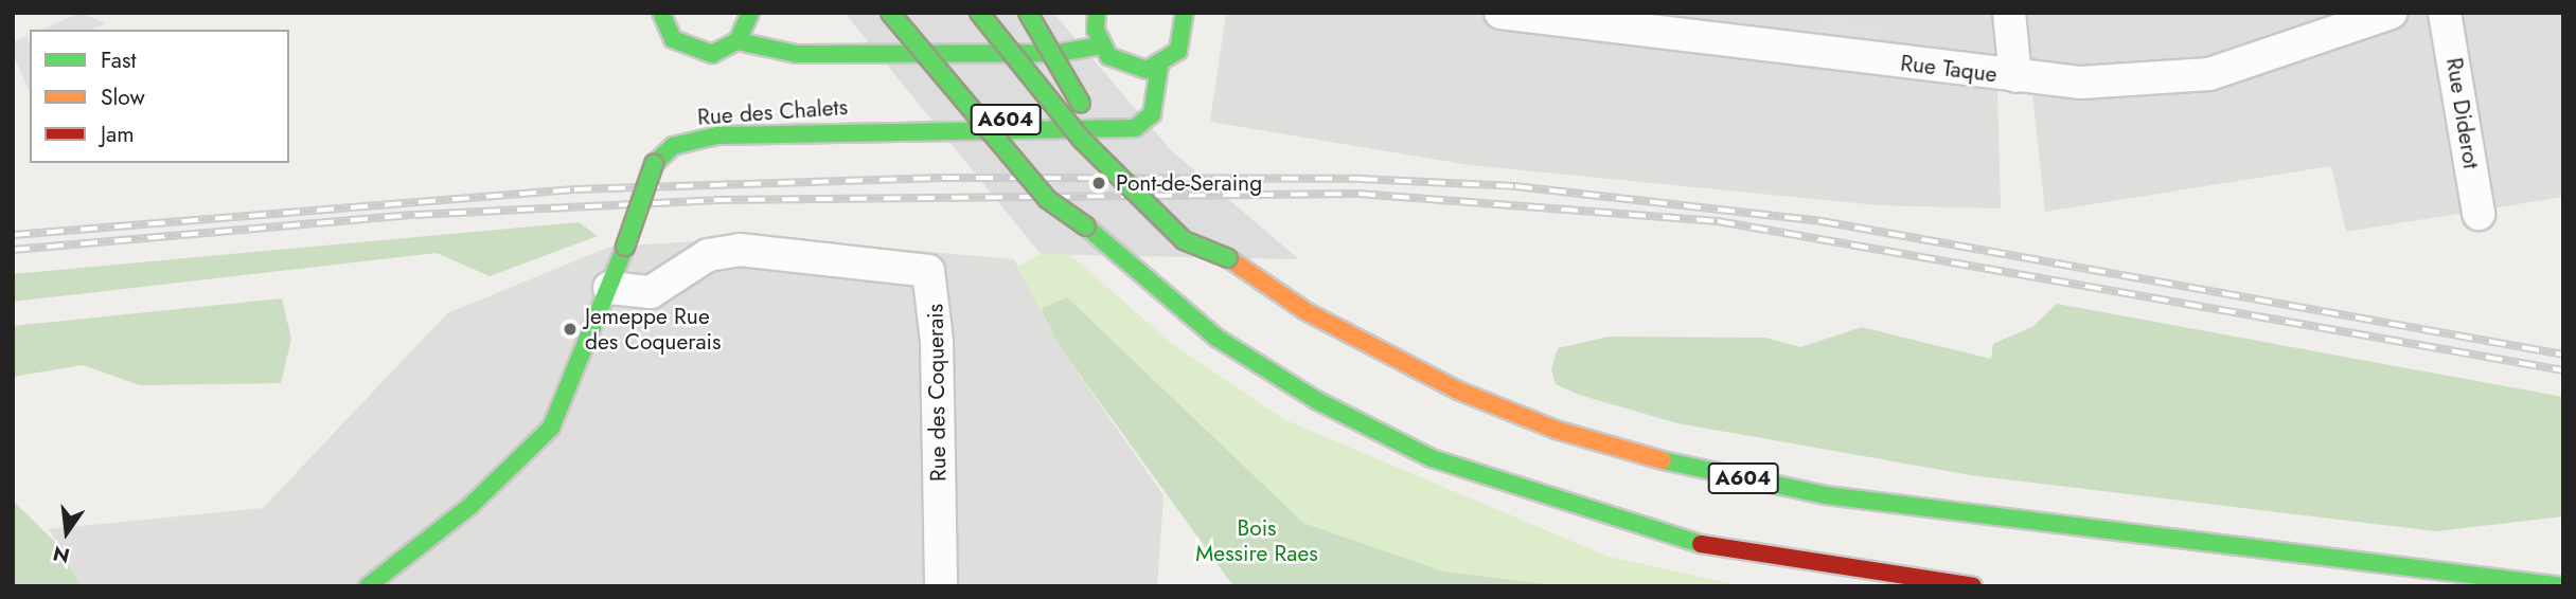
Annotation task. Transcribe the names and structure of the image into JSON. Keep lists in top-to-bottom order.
{
  "streets": {
    "main road": ["Rue des Chalets", "A604"],
    "street": ["Rue Taque", "Rue Diderot", "Rue des Coquerais"]
  },
  "crossings": [
    ["Rue des Chalets", "Rue des Coquerais"]
  ],
  "parks": ["Bois Messire Raes"],
  "places": ["Pont-de-Seraing", "Jemeppe Rue des Coquerais"],
  "legend": ["Fast", "Slow", "Jam"],
  "north": "bottom"
}
